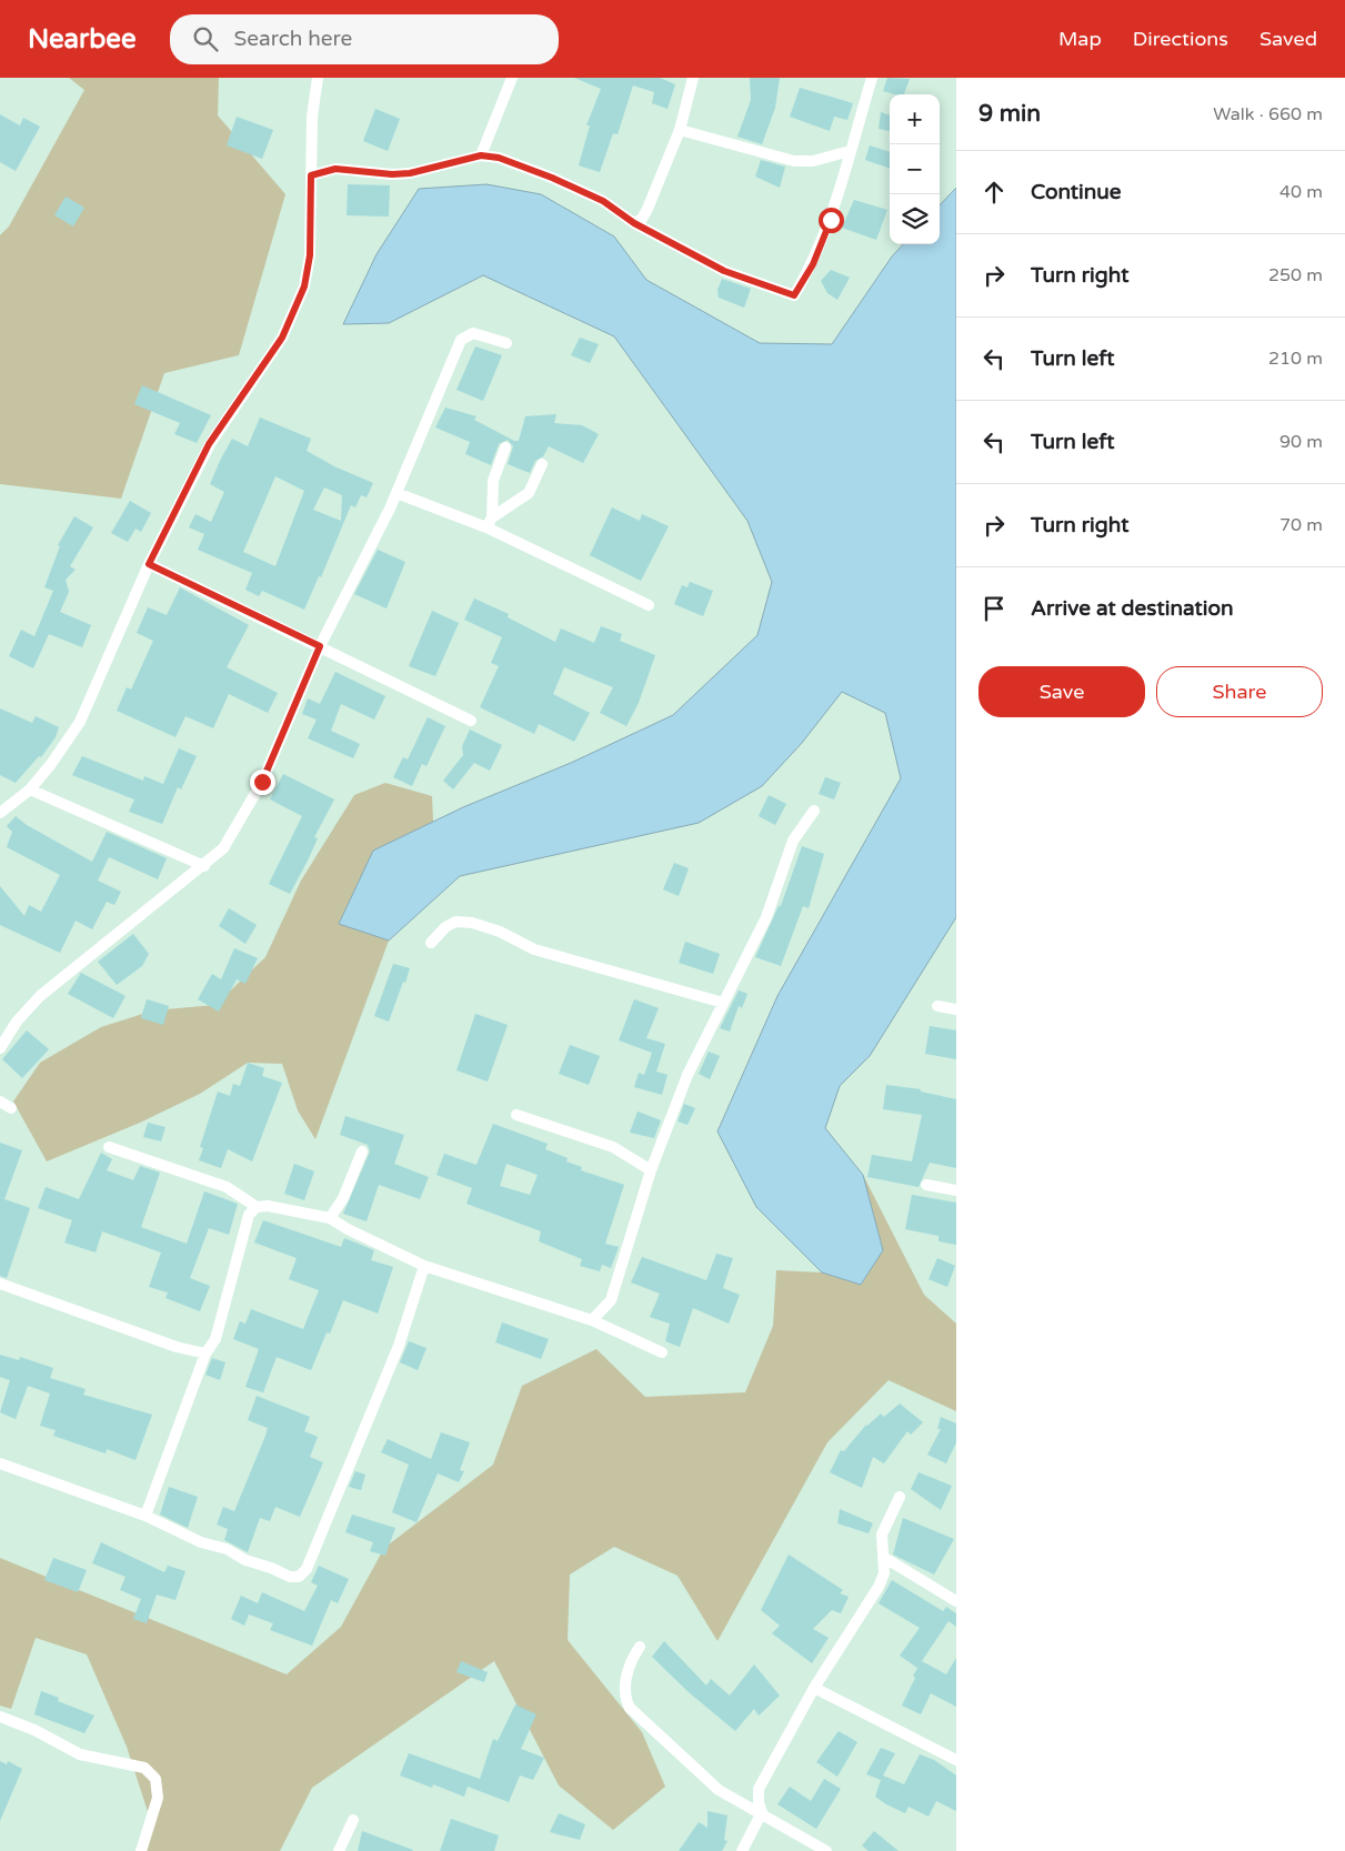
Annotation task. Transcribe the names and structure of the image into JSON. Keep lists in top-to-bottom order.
{
  "page": {
    "header": "Nearbee",
    "search": "Search here",
    "nav": ["Map", "Directions", "Saved"],
    "heading": ["9 min", "Walk · 660 m"],
    "map_buttons": ["+", "−"],
    "list": [
      ["Continue", "40 m"],
      ["Turn right", "250 m"],
      ["Turn left", "210 m"],
      ["Turn left", "90 m"],
      ["Turn right", "70 m"],
      "Arrive at destination"
    ],
    "buttons": ["Save", "Share"]
  }
}
